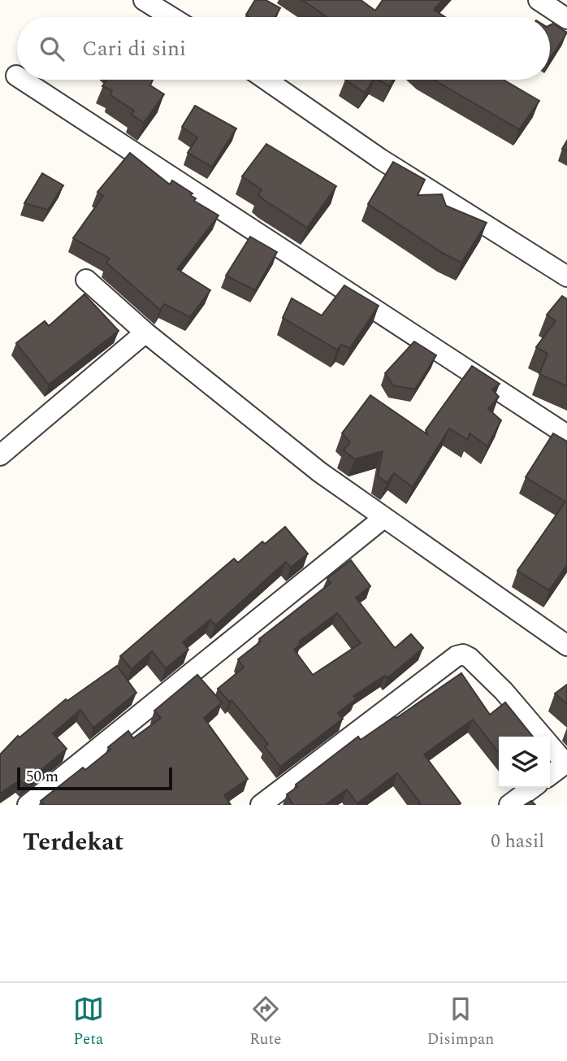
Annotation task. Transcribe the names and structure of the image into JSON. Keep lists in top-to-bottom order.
{
  "scale_bar": "50 m",
  "page": {
    "search": "Cari di sini",
    "scale": "50 m",
    "heading": ["Terdekat", "0 hasil"],
    "nav": ["Peta", "Rute", "Disimpan"]
  }
}
